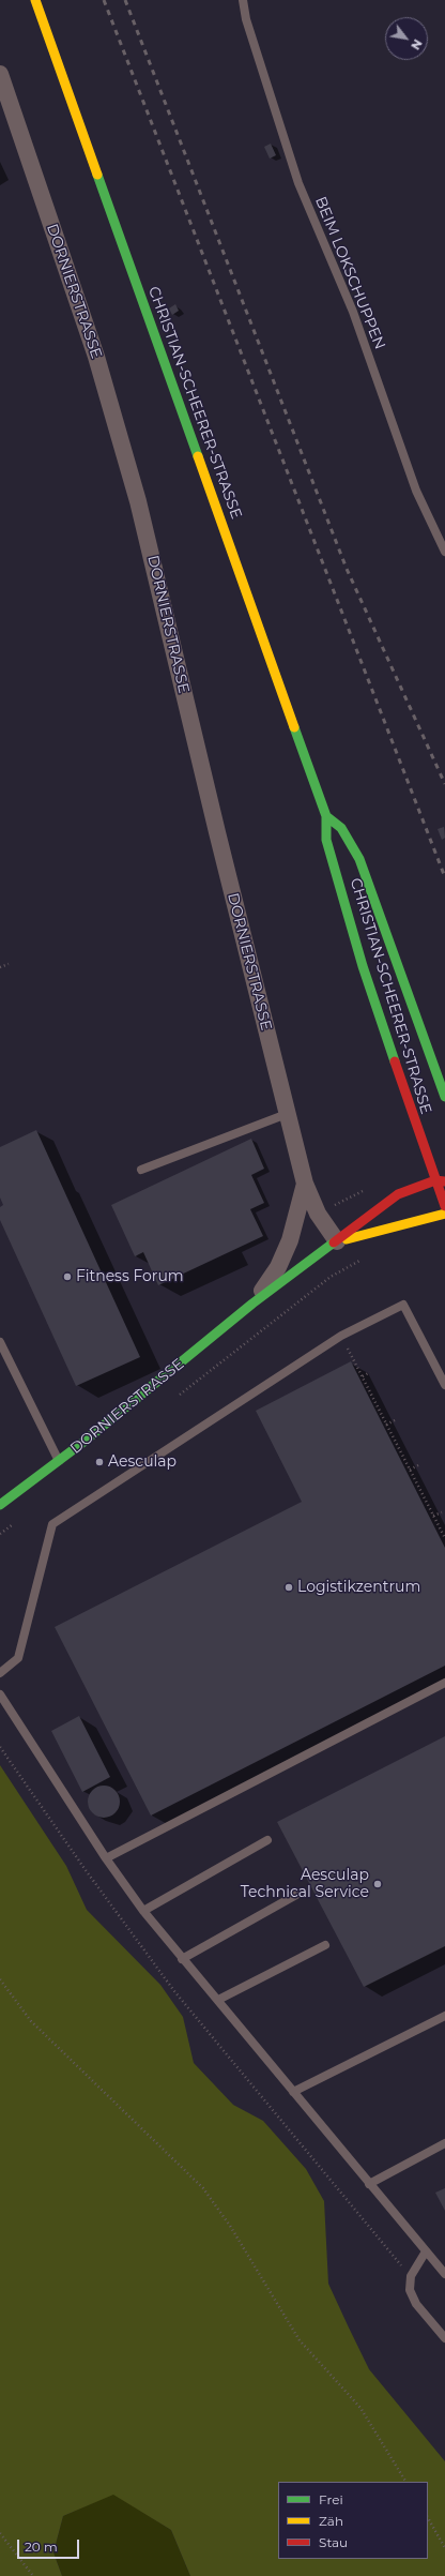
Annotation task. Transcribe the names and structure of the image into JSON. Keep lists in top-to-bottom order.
{
  "streets": {
    "main road": ["DORNIERSTRASSE", "CHRISTIAN-SCHEERER-STRASSE"],
    "lane": ["BEIM LOKSCHUPPEN"]
  },
  "crossings": [
    ["DORNIERSTRASSE", "CHRISTIAN-SCHEERER-STRASSE"]
  ],
  "places": [
    "Fitness Forum",
    "Aesculap",
    "Logistikzentrum",
    "Aesculap Technical Service"
  ],
  "legend": ["Frei", "Zäh", "Stau"],
  "scale_bar": "20 m",
  "north": "bottom right"
}
